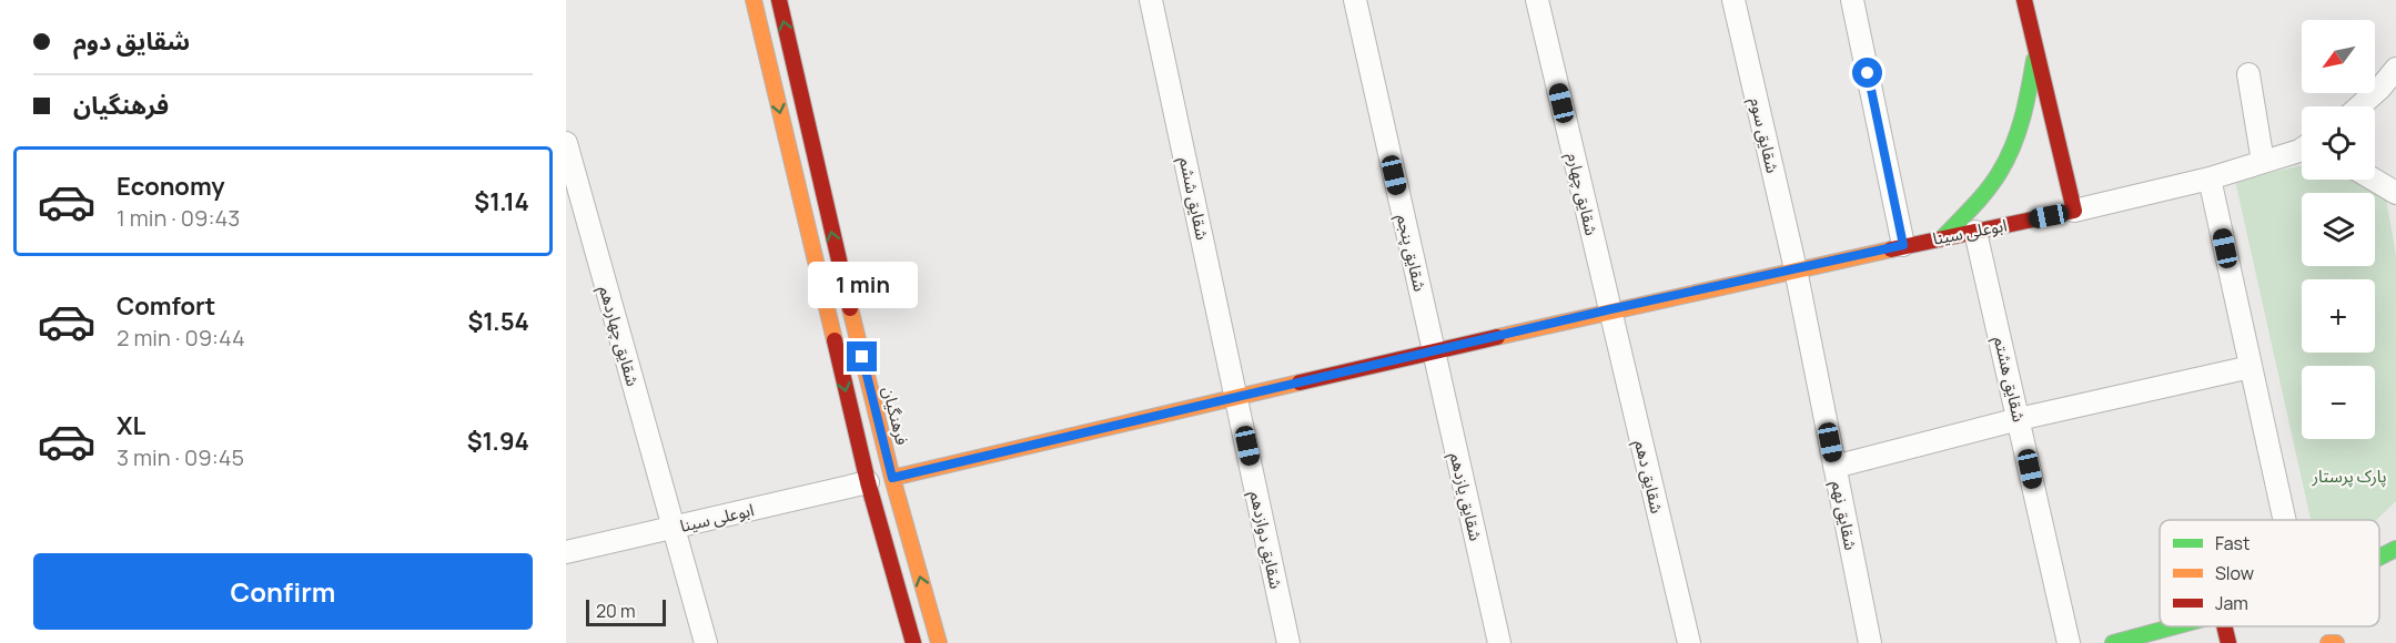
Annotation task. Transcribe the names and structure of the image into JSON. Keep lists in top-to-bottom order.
{
  "streets": {
    "street": [
      "شقایق سوم",
      "شقایق چهارم",
      "شقایق ششم",
      "ابوعلی سینا",
      "شقایق پنجم",
      "شقایق چهاردهم",
      "شقایق هشتم",
      "فرهنگیان",
      "شقایق دهم",
      "شقایق یازدهم",
      "شقایق نهم",
      "شقایق دوازدهم"
    ]
  },
  "crossings": [
    ["شقایق سوم", "ابوعلی سینا"],
    ["شقایق سوم", "شقایق نهم"],
    ["شقایق چهارم", "ابوعلی سینا"],
    ["شقایق چهارم", "شقایق دهم"],
    ["شقایق ششم", "ابوعلی سینا"],
    ["شقایق ششم", "شقایق دوازدهم"],
    ["ابوعلی سینا", "شقایق پنجم"],
    ["ابوعلی سینا", "شقایق چهاردهم"],
    ["ابوعلی سینا", "شقایق هشتم"],
    ["ابوعلی سینا", "فرهنگیان"],
    ["ابوعلی سینا", "شقایق دهم"],
    ["ابوعلی سینا", "شقایق یازدهم"],
    ["ابوعلی سینا", "شقایق نهم"],
    ["ابوعلی سینا", "شقایق دوازدهم"],
    ["شقایق پنجم", "شقایق یازدهم"]
  ],
  "parks": ["پارک پرستار"],
  "legend": ["Fast", "Slow", "Jam"],
  "scale_bar": "20 m",
  "north": "bottom left",
  "page": {
    "banner": ["شقایق دوم", "فرهنگیان"],
    "map_buttons": ["+", "−"],
    "list": [
      {
        "name": "Economy",
        "note": "1 min · 09:43",
        "value": "$1.14"
      },
      {
        "name": "Comfort",
        "note": "2 min · 09:44",
        "value": "$1.54"
      },
      {
        "name": "XL",
        "note": "3 min · 09:45",
        "value": "$1.94"
      }
    ],
    "bubble": "1 min",
    "buttons": "Confirm",
    "scale": "20 m"
  }
}
